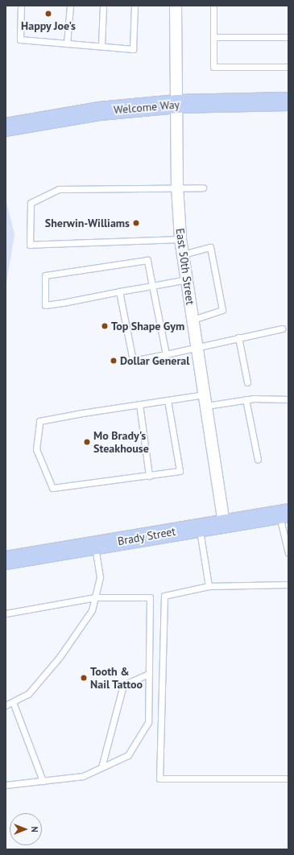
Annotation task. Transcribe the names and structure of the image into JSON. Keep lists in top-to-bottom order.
{
  "streets": {
    "highway": ["Welcome Way", "Brady Street"],
    "street": ["East 50th Street"]
  },
  "crossings": [
    ["Welcome Way", "East 50th Street"],
    ["East 50th Street", "Brady Street"]
  ],
  "places": [
    "Happy Joe's",
    "Sherwin-Williams",
    "Top Shape Gym",
    "Dollar General",
    "Mo Brady's Steakhouse",
    "Tooth & Nail Tattoo"
  ],
  "north": "right"
}
